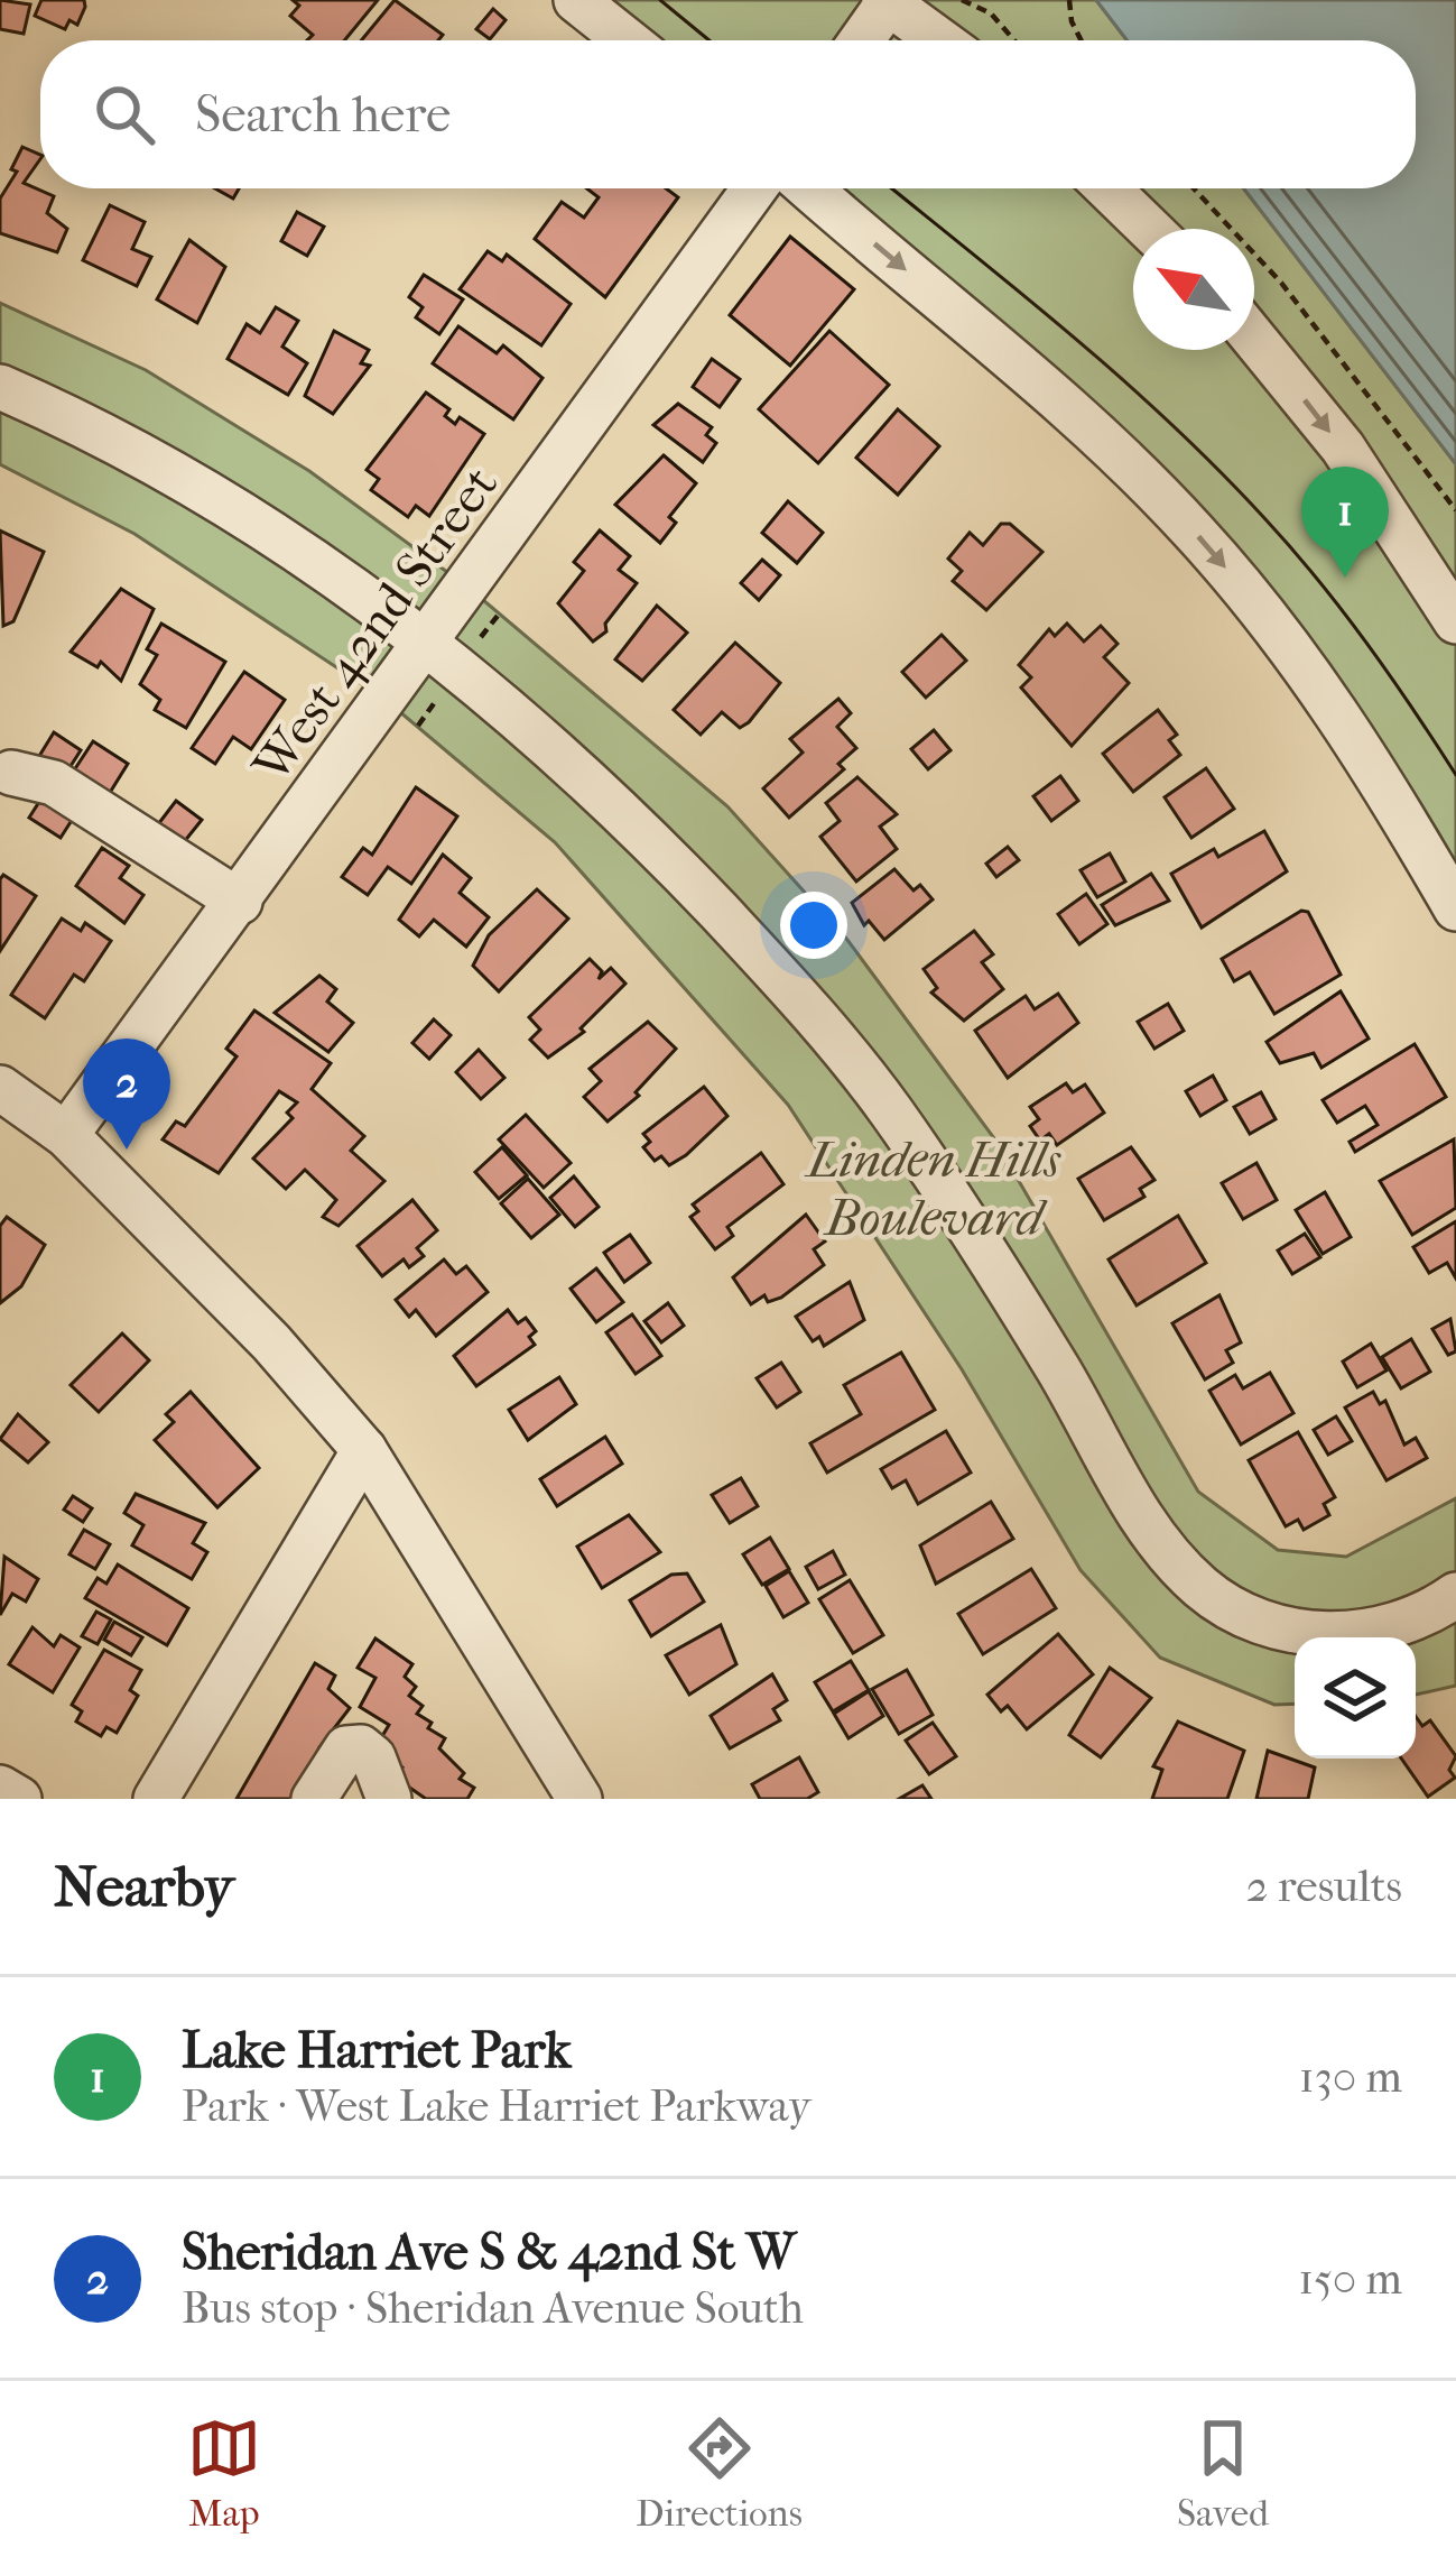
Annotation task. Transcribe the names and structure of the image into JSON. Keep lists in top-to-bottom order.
{
  "streets": {
    "street": ["West 42nd Street"]
  },
  "parks": ["Linden Hills Boulevard"],
  "north": "top left",
  "page": {
    "search": "Search here",
    "pins": ["1", "2"],
    "heading": ["Nearby", "2 results"],
    "list": [
      {
        "mark": "1",
        "name": "Lake Harriet Park",
        "note": "Park · West Lake Harriet Parkway",
        "value": "130 m"
      },
      {
        "mark": "2",
        "name": "Sheridan Ave S & 42nd St W",
        "note": "Bus stop · Sheridan Avenue South",
        "value": "150 m"
      }
    ],
    "nav": ["Map", "Directions", "Saved"]
  }
}
